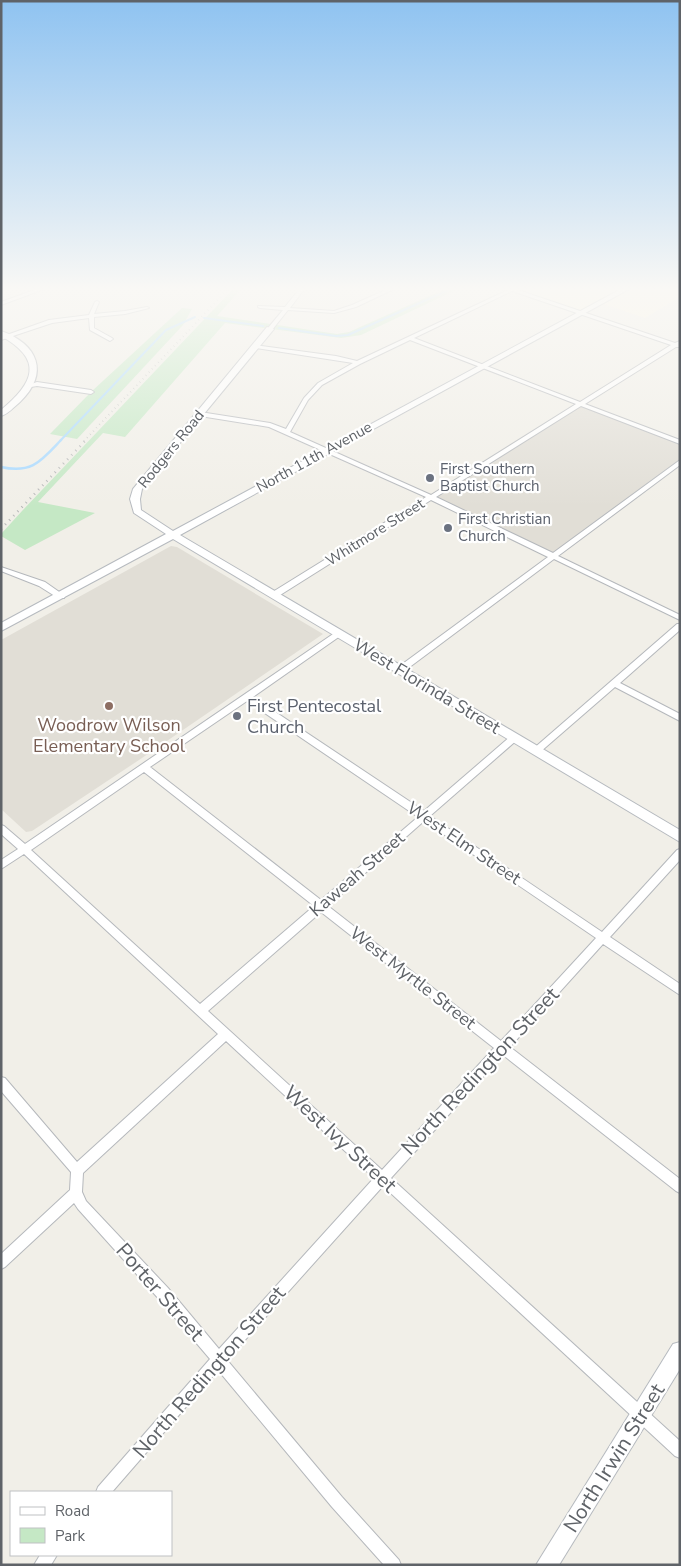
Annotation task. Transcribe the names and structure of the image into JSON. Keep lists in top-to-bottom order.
{
  "streets": {
    "street": [
      "Rodgers Road",
      "North 11th Avenue",
      "Whitmore Street",
      "West Florinda Street",
      "West Elm Street",
      "Kaweah Street",
      "West Myrtle Street",
      "North Redington Street",
      "West Ivy Street",
      "Porter Street",
      "North Irwin Street"
    ]
  },
  "crossings": [
    ["Rodgers Road", "North 11th Avenue"],
    ["Rodgers Road", "West Florinda Street"],
    ["North 11th Avenue", "West Florinda Street"],
    ["Whitmore Street", "West Florinda Street"],
    ["West Florinda Street", "Kaweah Street"],
    ["West Elm Street", "Kaweah Street"],
    ["West Elm Street", "North Redington Street"],
    ["Kaweah Street", "West Myrtle Street"],
    ["Kaweah Street", "West Ivy Street"],
    ["West Myrtle Street", "North Redington Street"],
    ["North Redington Street", "West Ivy Street"],
    ["North Redington Street", "Porter Street"],
    ["West Ivy Street", "North Irwin Street"]
  ],
  "places": [
    "First Southern Baptist Church",
    "First Christian Church",
    "Woodrow Wilson Elementary School",
    "First Pentecostal Church"
  ],
  "legend": ["Road", "Park"]
}
